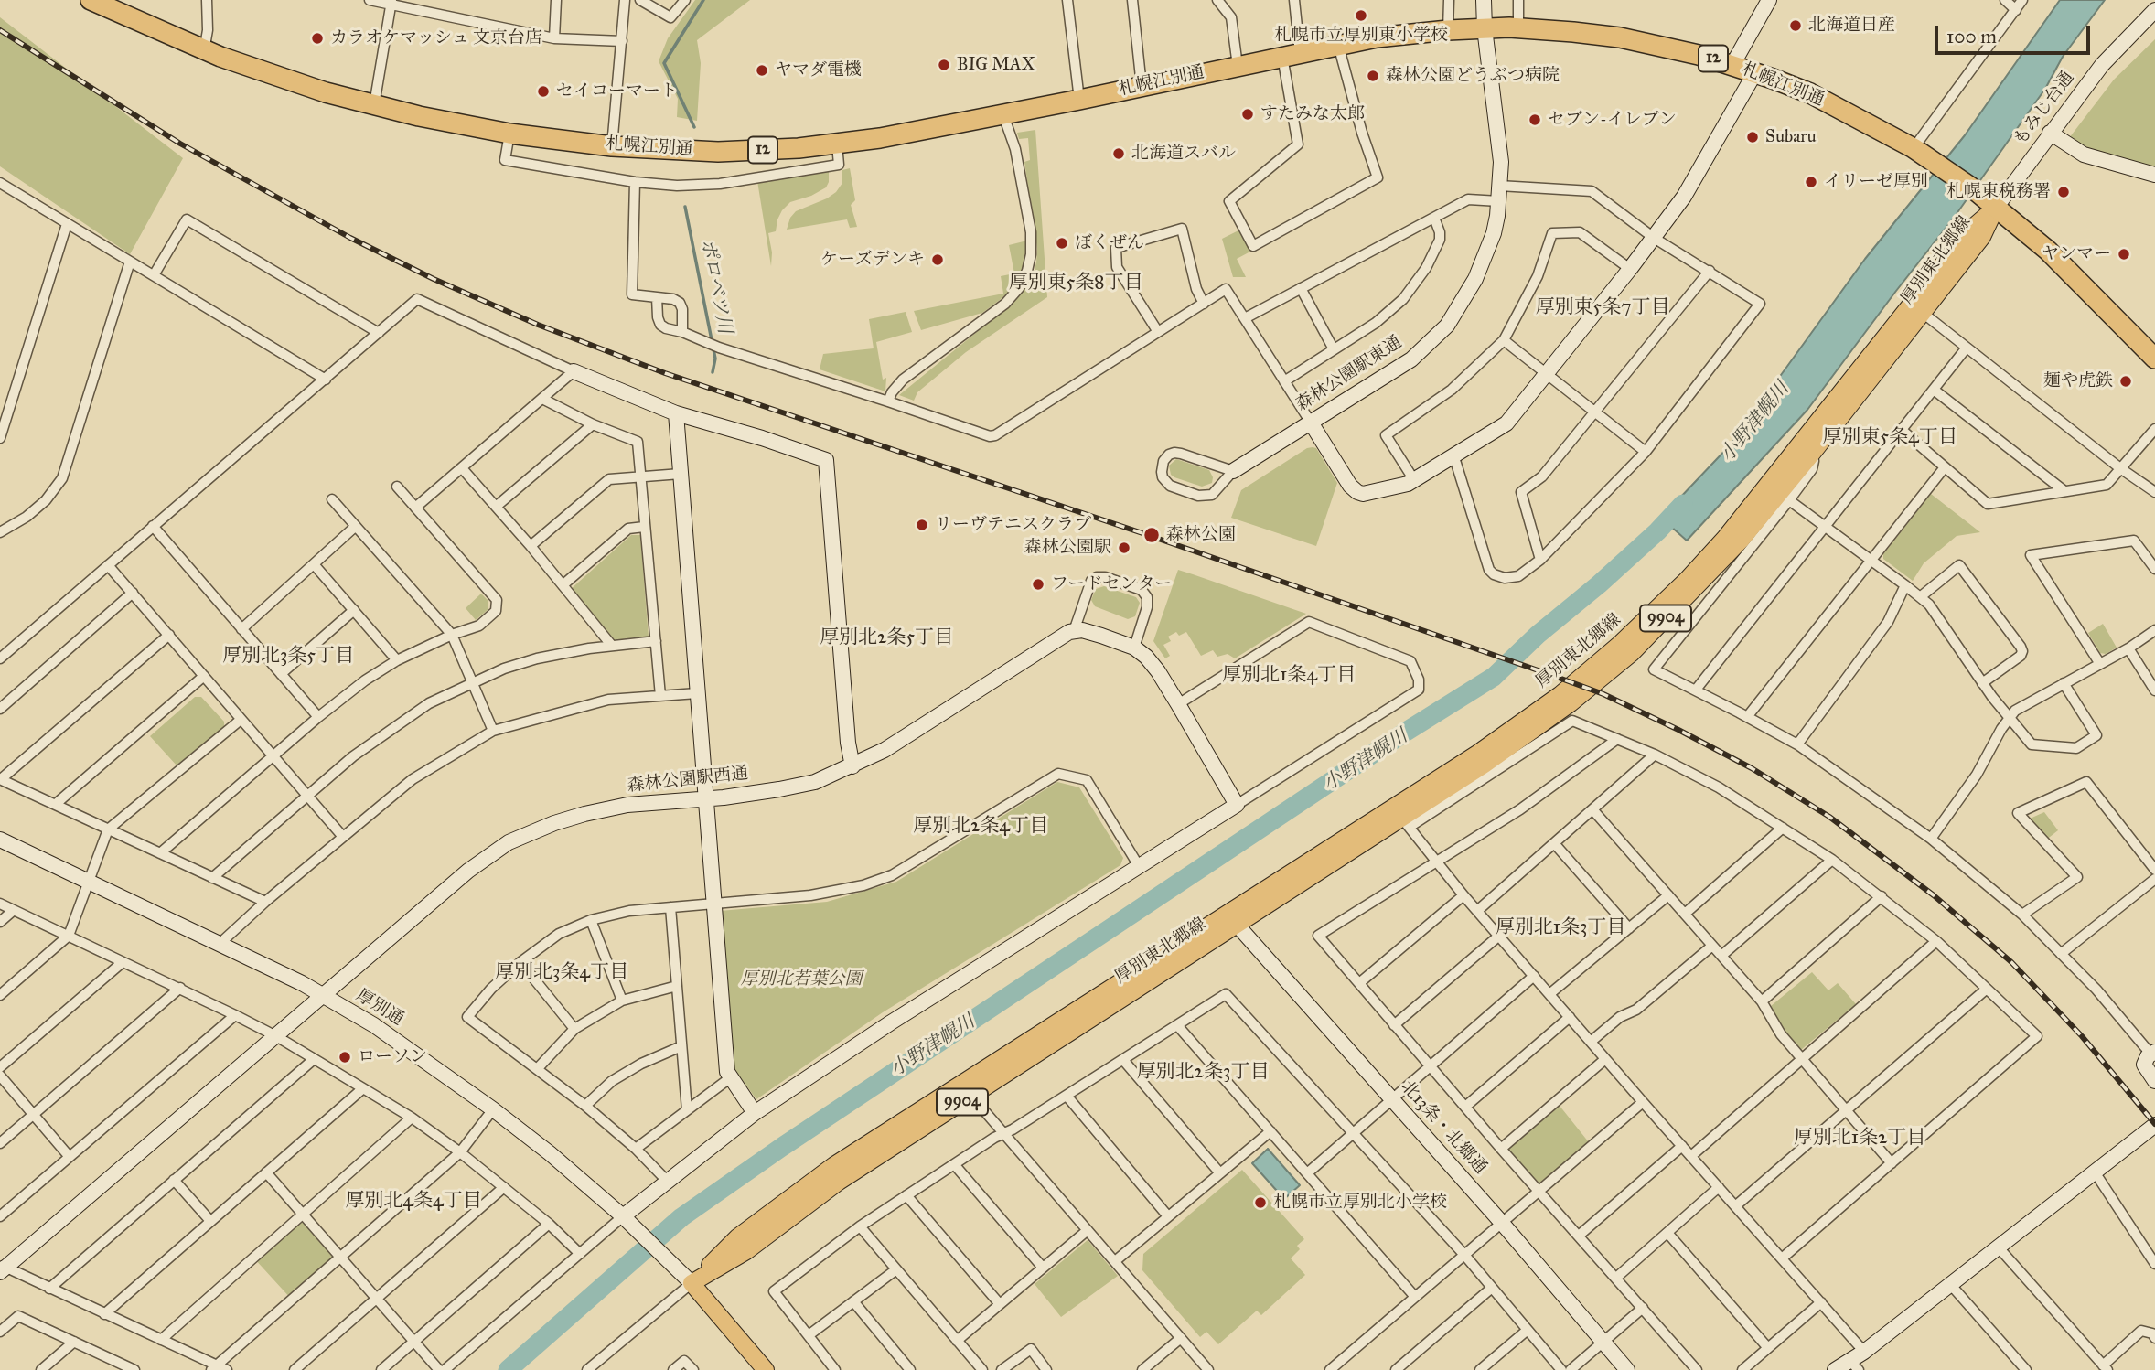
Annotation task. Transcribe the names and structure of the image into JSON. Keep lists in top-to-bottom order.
{
  "streets": {
    "highway": ["12", "札幌江別通"],
    "main road": ["厚別東北郷線", "9904"],
    "street": [
      "もみじ台通",
      "森林公園駅東通",
      "森林公園駅西通",
      "厚別通",
      "北13条・北郷通"
    ]
  },
  "crossings": [
    ["札幌江別通", "もみじ台通"],
    ["札幌江別通", "厚別東北郷線"],
    ["札幌江別通", "森林公園駅東通"],
    ["もみじ台通", "厚別東北郷線"],
    ["厚別東北郷線", "厚別通"],
    ["厚別東北郷線", "北13条・北郷通"],
    ["森林公園駅西通", "厚別通"]
  ],
  "districts": [
    "厚別東5条8丁目",
    "厚別東5条7丁目",
    "厚別東5条4丁目",
    "厚別北2条5丁目",
    "厚別北3条5丁目",
    "厚別北1条4丁目",
    "厚別北2条4丁目",
    "厚別北1条3丁目",
    "厚別北3条4丁目",
    "厚別北2条3丁目",
    "厚別北1条2丁目",
    "厚別北4条4丁目"
  ],
  "water": ["ポロベツ川", "小野津幌川"],
  "parks": ["厚別北若葉公園"],
  "places": [
    "札幌市立厚別東小学校",
    "北海道日産",
    "カラオケマッシュ 文京台店",
    "BIG MAX",
    "ヤマダ電機",
    "森林公園どうぶつ病院",
    "セイコーマート",
    "すたみな太郎",
    "セブン-イレブン",
    "Subaru",
    "北海道スバル",
    "イリーゼ厚別",
    "札幌東税務署",
    "ぼくぜん",
    "ヤンマー",
    "ケーズデンキ",
    "麺や虎鉄",
    "リーヴテニスクラブ",
    "森林公園",
    "森林公園駅",
    "フードセンター",
    "ローソン",
    "札幌市立厚別北小学校"
  ],
  "scale_bar": "100 m"
}
